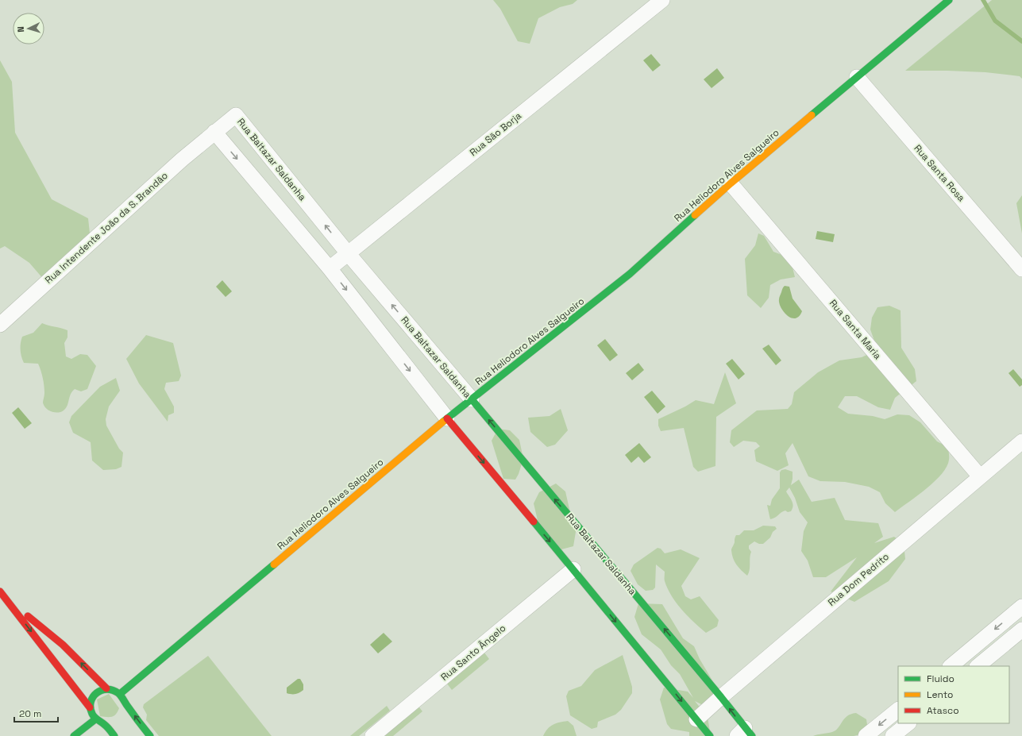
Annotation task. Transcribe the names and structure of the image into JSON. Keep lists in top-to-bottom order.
{
  "streets": {
    "main road": ["Rua Baltazar Saldanha", "Rua Heliodoro Alves Salgueiro"],
    "street": [
      "Rua São Borja",
      "Rua Santa Rosa",
      "Rua Intendente João da S. Brandão",
      "Rua Santa Maria",
      "Rua Dom Pedrito",
      "Rua Santo Ângelo"
    ]
  },
  "crossings": [
    ["Rua São Borja", "Rua Baltazar Saldanha"],
    ["Rua Baltazar Saldanha", "Rua Heliodoro Alves Salgueiro"],
    ["Rua Baltazar Saldanha", "Rua Intendente João da S. Brandão"],
    ["Rua Baltazar Saldanha", "Rua Dom Pedrito"],
    ["Rua Santa Rosa", "Rua Heliodoro Alves Salgueiro"],
    ["Rua Heliodoro Alves Salgueiro", "Rua Santa Maria"],
    ["Rua Santa Maria", "Rua Dom Pedrito"]
  ],
  "legend": ["Fluido", "Lento", "Atasco"],
  "scale_bar": "20 m",
  "north": "left"
}
